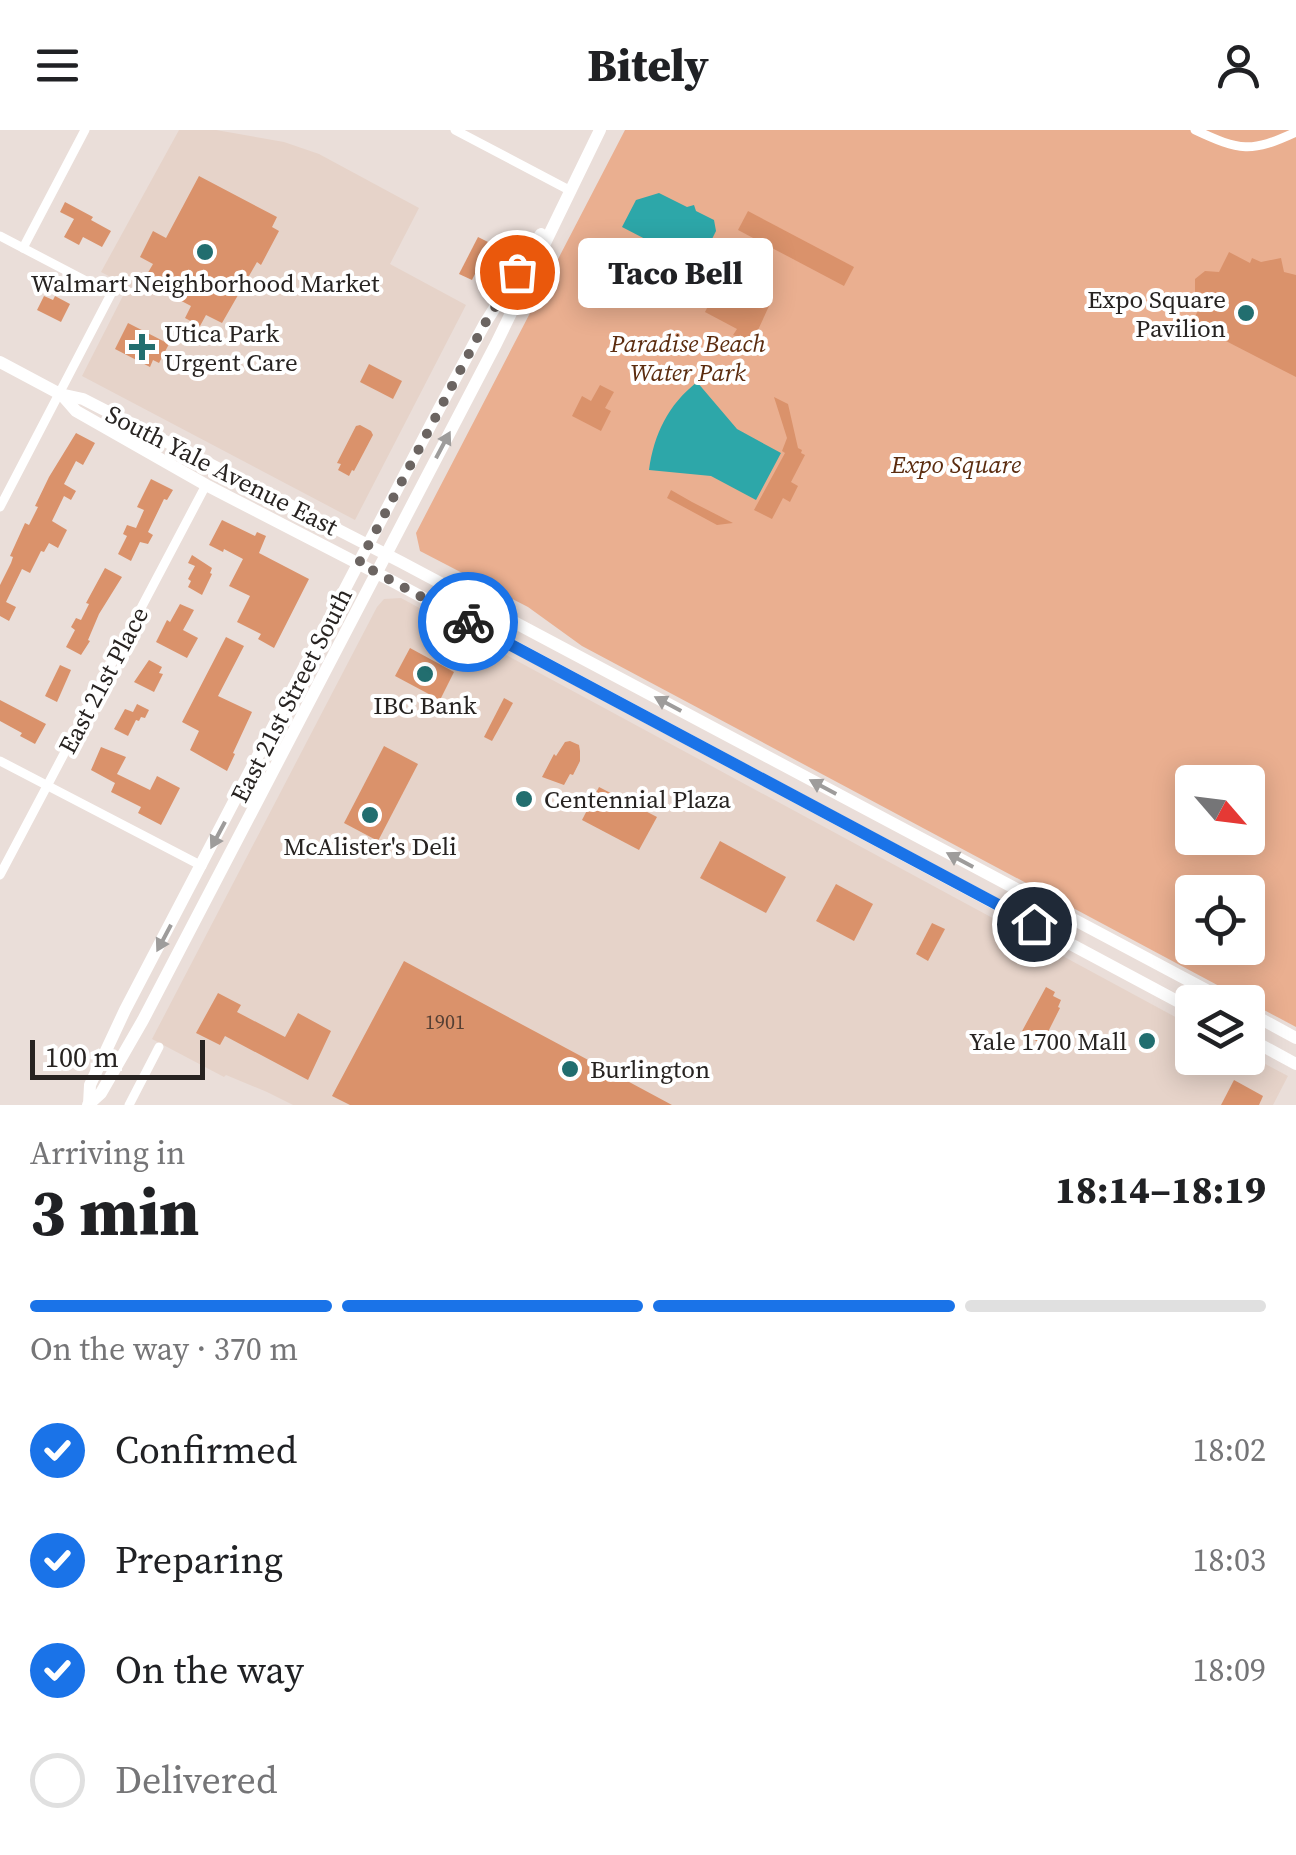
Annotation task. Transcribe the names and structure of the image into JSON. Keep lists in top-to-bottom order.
{
  "streets": {
    "main road": ["South Yale Avenue East", "East 21st Street South"],
    "street": ["East 21st Place"]
  },
  "crossings": [
    ["South Yale Avenue East", "East 21st Place"],
    ["South Yale Avenue East", "East 21st Street South"]
  ],
  "parks": ["Paradise Beach Water Park", "Expo Square"],
  "places": {
    "other": [
      "Walmart Neighborhood Market",
      "Taco Bell",
      "Expo Square Pavilion",
      "IBC Bank",
      "Centennial Plaza",
      "McAlister's Deli",
      "Yale 1700 Mall",
      "Burlington"
    ],
    "health": ["Utica Park Urgent Care"]
  },
  "house_numbers": ["1901"],
  "scale_bar": "100 m",
  "north": "bottom right",
  "page": {
    "header": "Bitely",
    "bubble": "Taco Bell",
    "scale": "100 m",
    "heading": ["3 min", "Arriving in", "18:14–18:19"],
    "bar": "On the way · 370 m",
    "list": [
      ["Confirmed", "18:02"],
      ["Preparing", "18:03"],
      ["On the way", "18:09"],
      "Delivered"
    ]
  }
}
